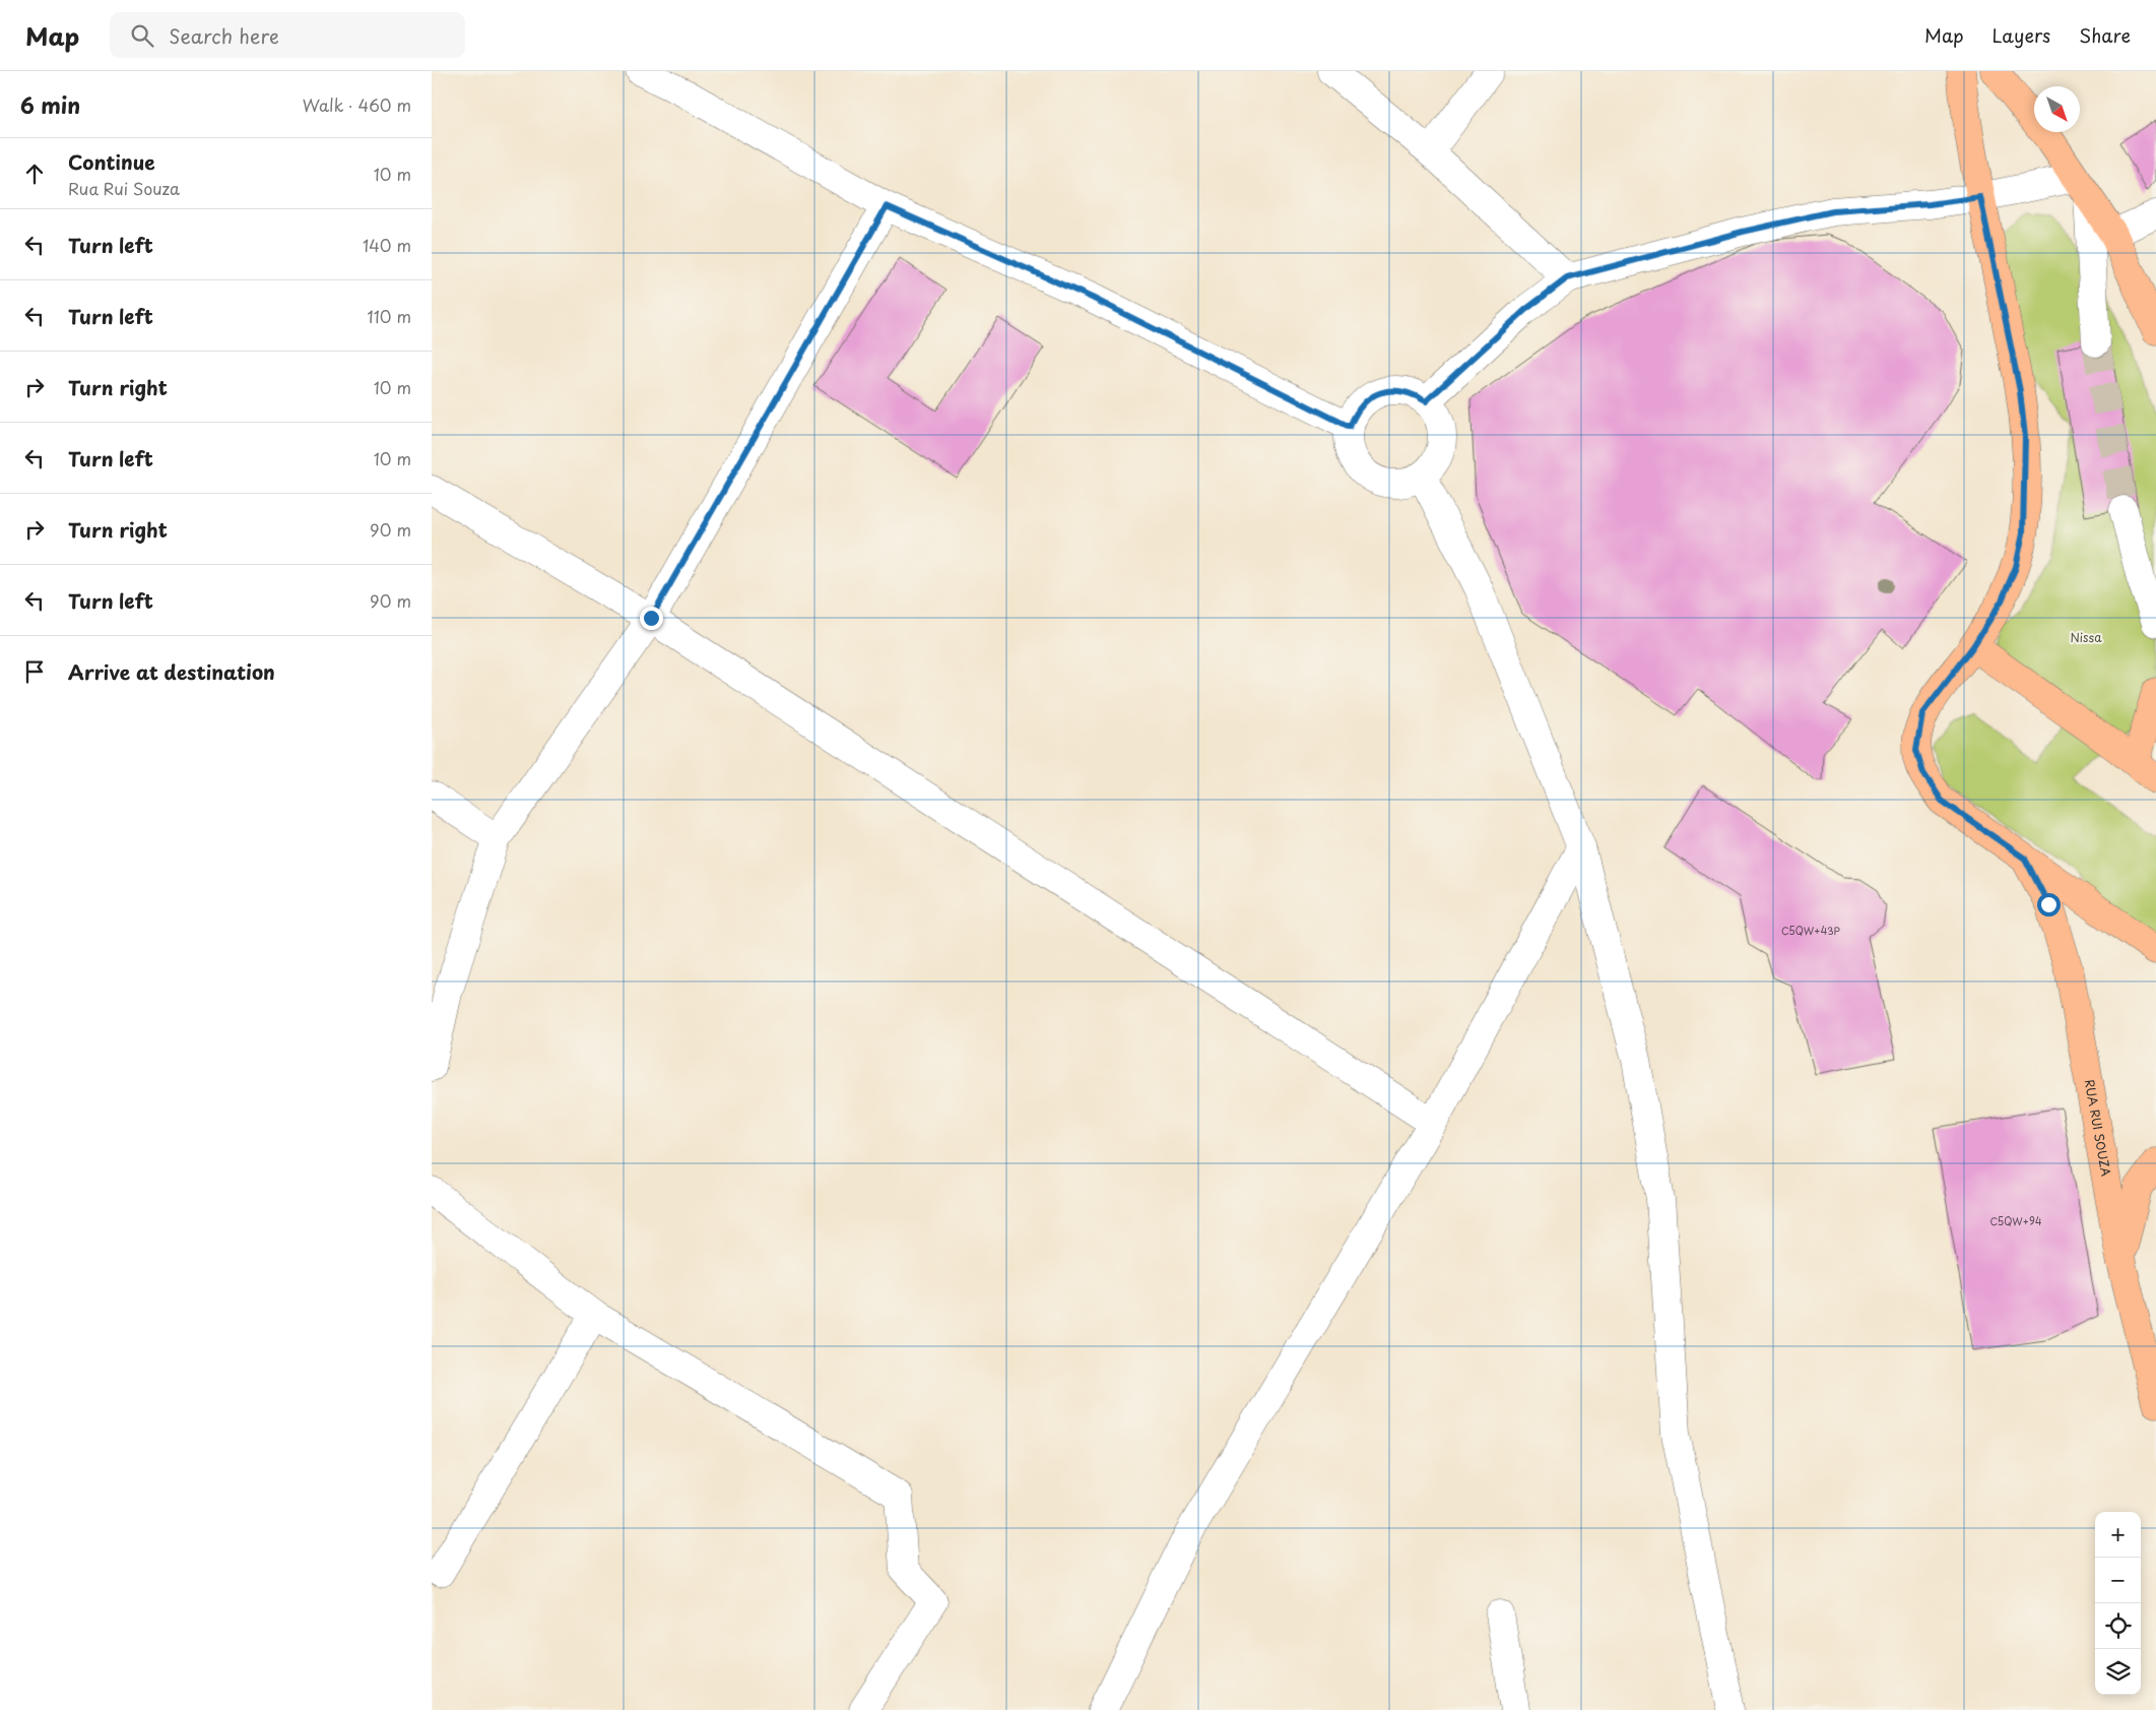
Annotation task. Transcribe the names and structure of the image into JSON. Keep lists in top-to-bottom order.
{
  "streets": {
    "main road": ["RUA RUI SOUZA"]
  },
  "parks": ["Nissa"],
  "house_numbers": ["C5QW+43P", "C5QW+94"],
  "north": "bottom right",
  "page": {
    "header": "Map",
    "search": "Search here",
    "nav": ["Map", "Layers", "Share"],
    "heading": ["6 min", "Walk · 460 m"],
    "list": [
      ["Continue", "Rua Rui Souza", "10 m"],
      ["Turn left", "140 m"],
      ["Turn left", "110 m"],
      ["Turn right", "10 m"],
      ["Turn left", "10 m"],
      ["Turn right", "90 m"],
      ["Turn left", "90 m"],
      "Arrive at destination"
    ],
    "map_buttons": ["+", "−"]
  }
}
